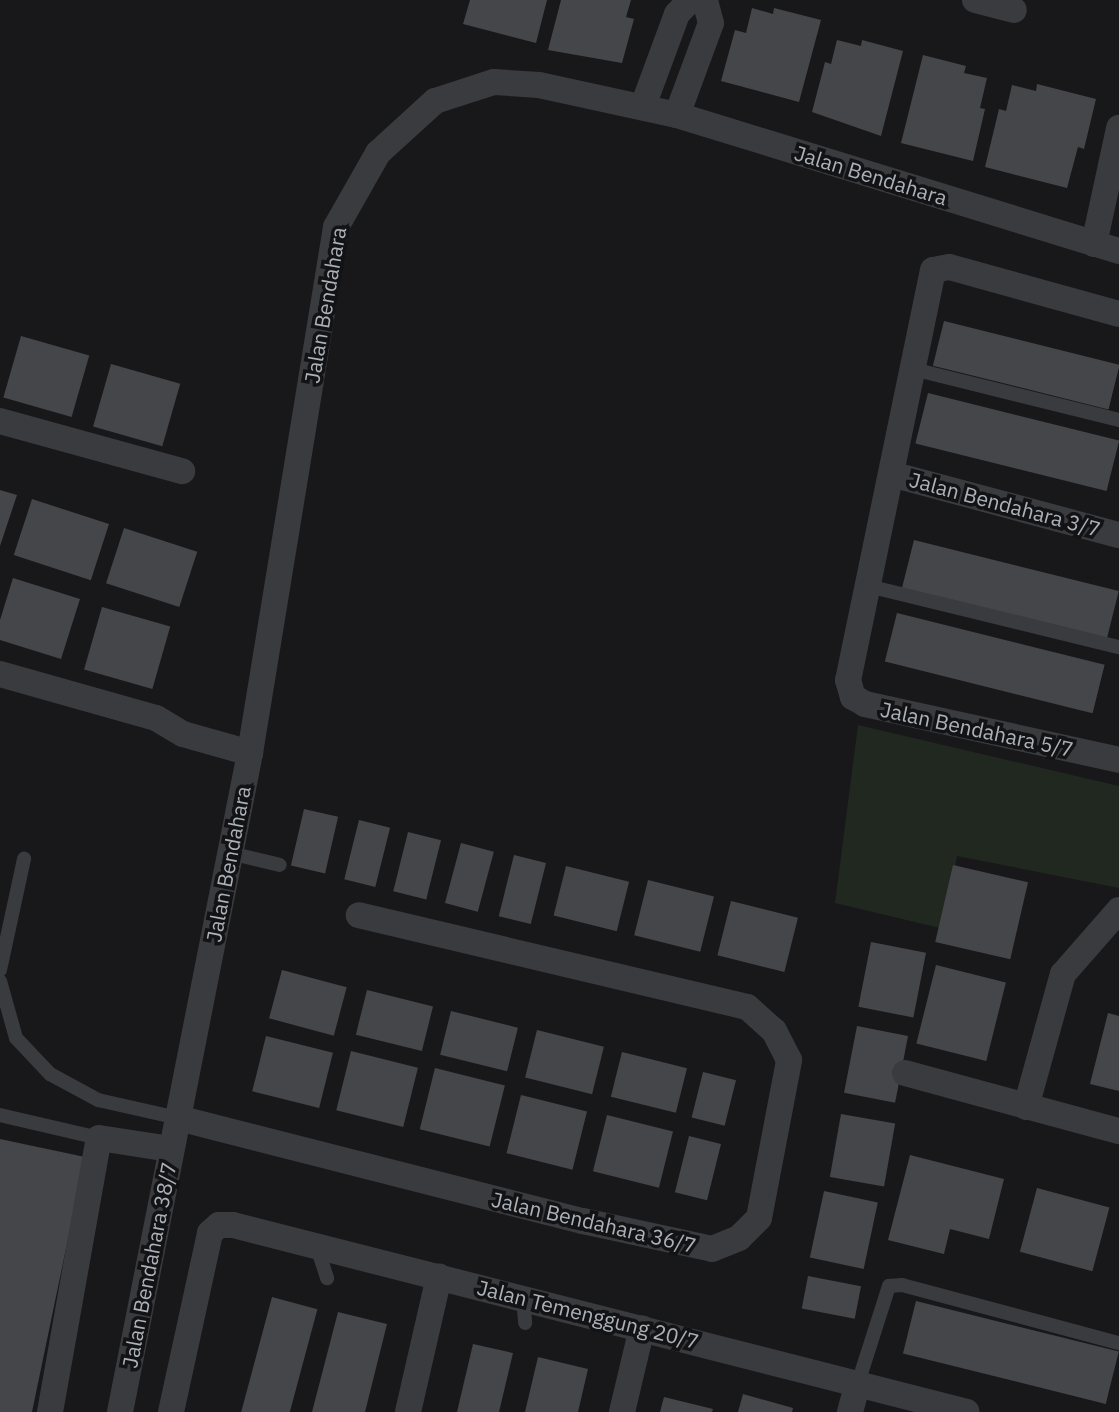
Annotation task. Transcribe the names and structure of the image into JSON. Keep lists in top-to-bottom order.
{
  "streets": {
    "street": [
      "Jalan Bendahara",
      "Jalan Bendahara 3/7",
      "Jalan Bendahara 5/7",
      "Jalan Bendahara 36/7",
      "Jalan Bendahara 38/7",
      "Jalan Temenggung 20/7"
    ]
  },
  "crossings": [
    ["Jalan Bendahara", "Jalan Bendahara 36/7"],
    ["Jalan Bendahara", "Jalan Bendahara 38/7"],
    ["Jalan Bendahara 36/7", "Jalan Bendahara 38/7"]
  ]
}
